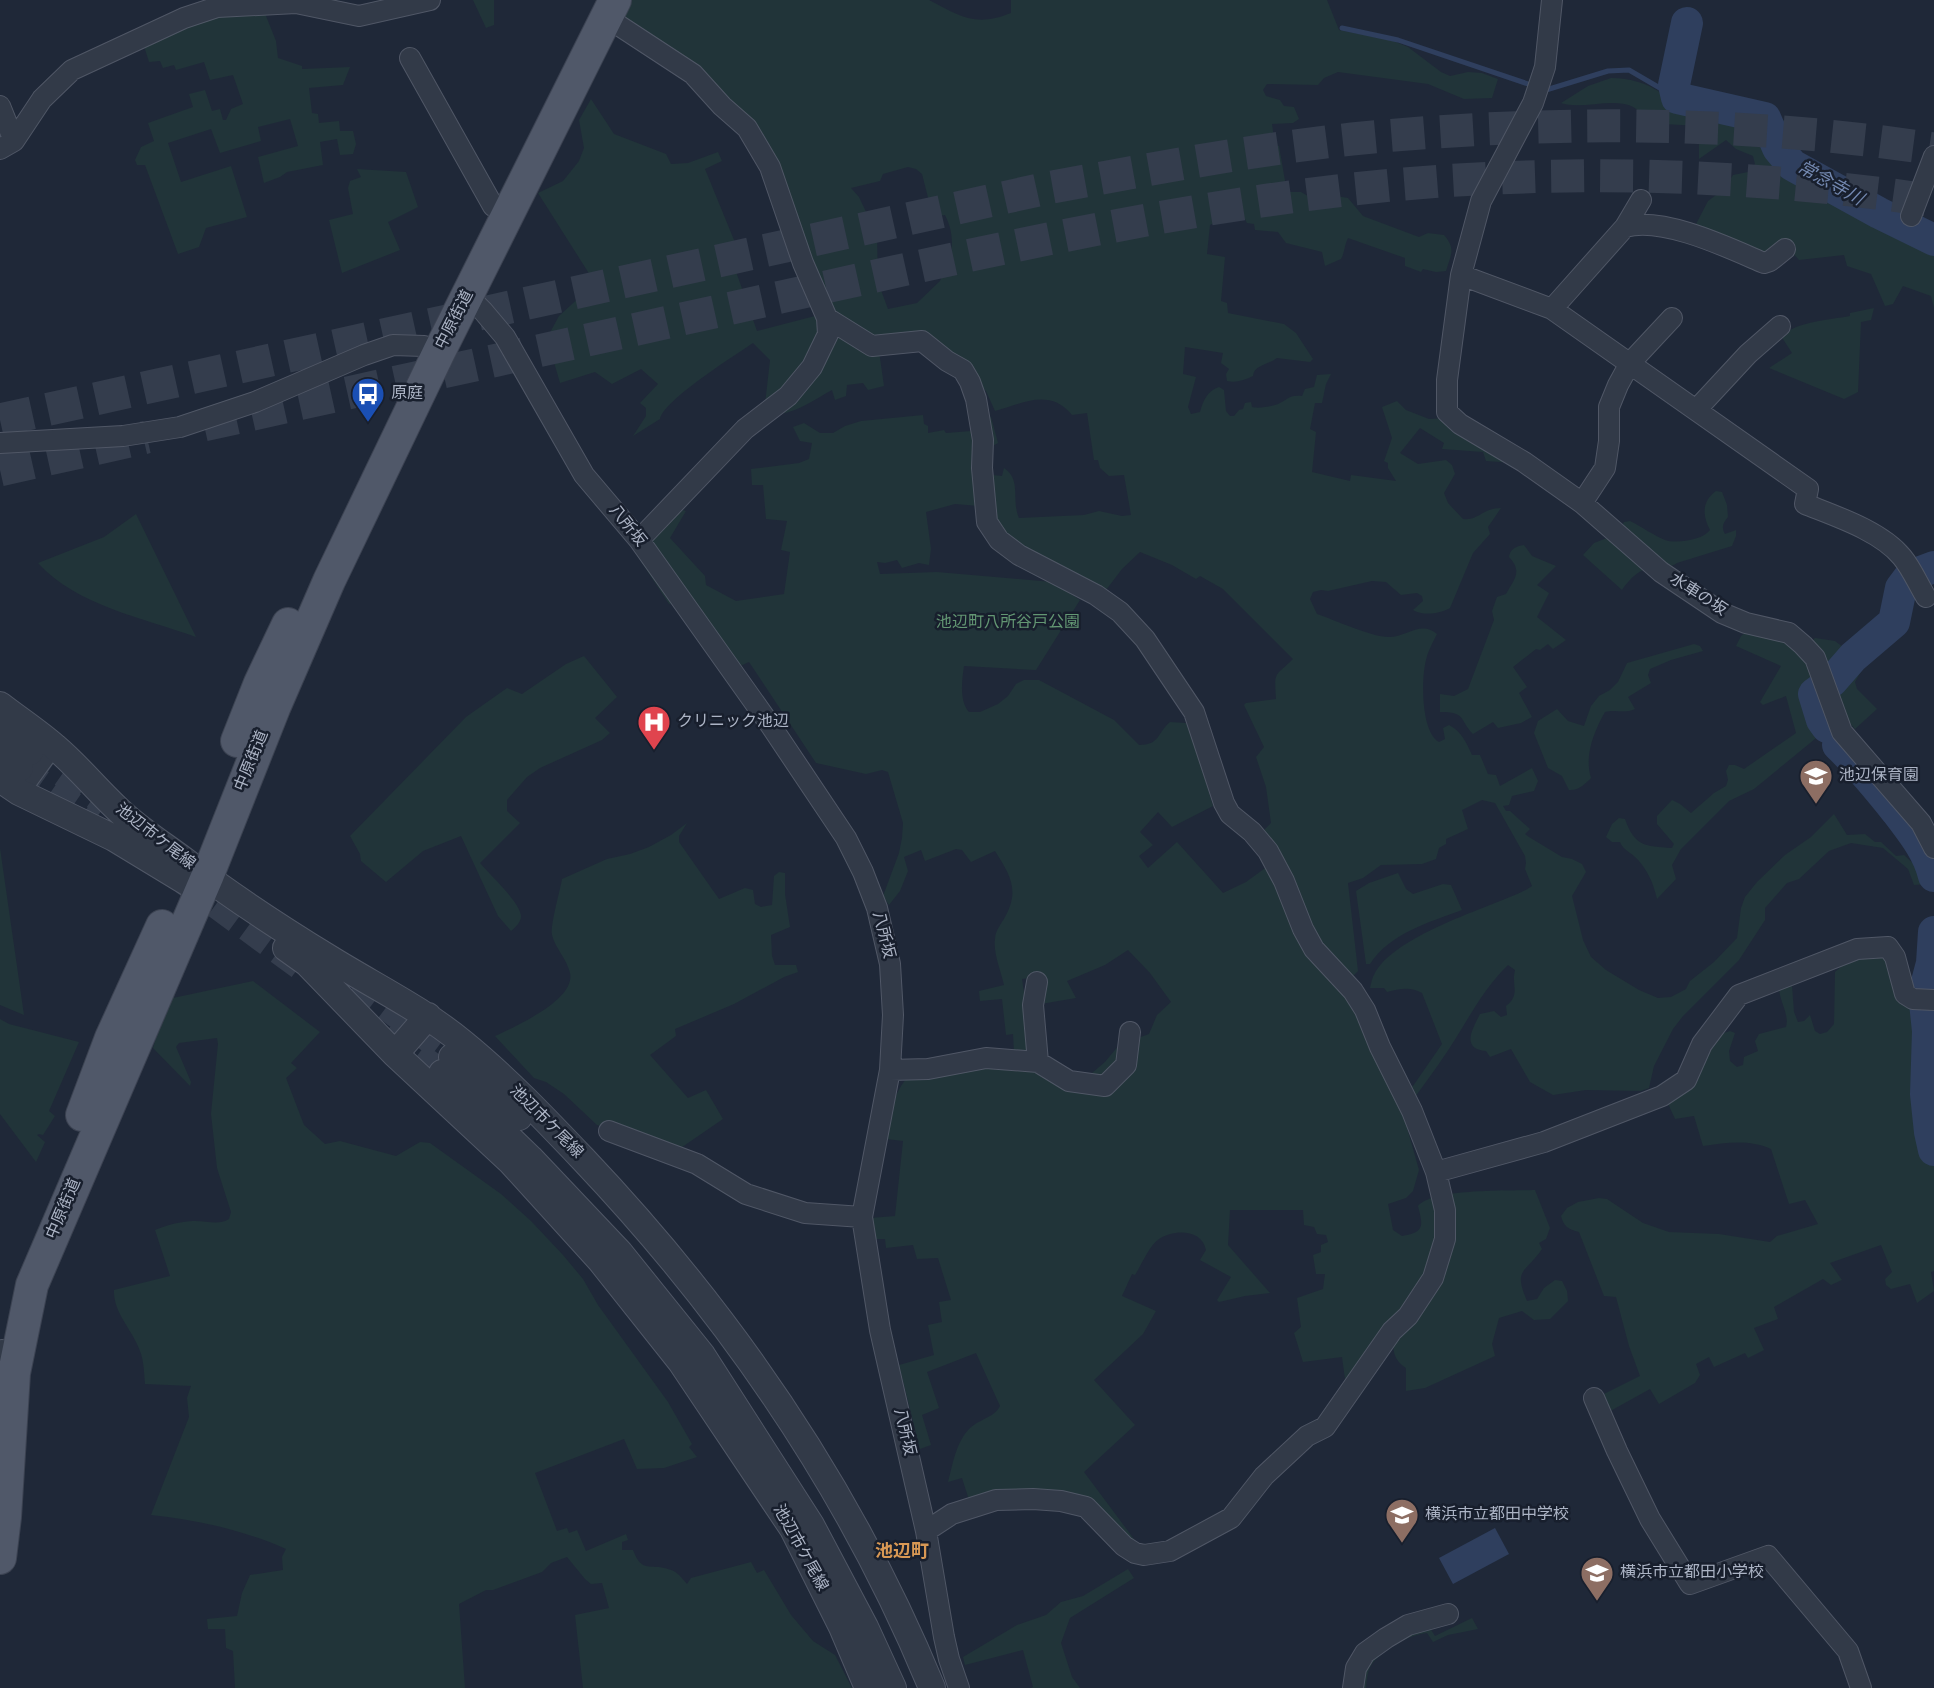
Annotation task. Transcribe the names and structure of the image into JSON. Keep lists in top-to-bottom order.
{
  "streets": {
    "main road": ["中原街道"],
    "street": ["八所坂", "水車の坂", "池辺市ケ尾線"]
  },
  "crossings": [
    ["中原街道", "八所坂"],
    ["中原街道", "池辺市ケ尾線"]
  ],
  "districts": ["池辺町"],
  "water": ["常念寺川"],
  "parks": ["池辺町八所谷戸公園"],
  "places": {
    "bus stop": ["原庭"],
    "hospital": ["クリニック池辺"],
    "school or university": ["池辺保育園", "横浜市立都田中学校", "横浜市立都田小学校"]
  }
}
